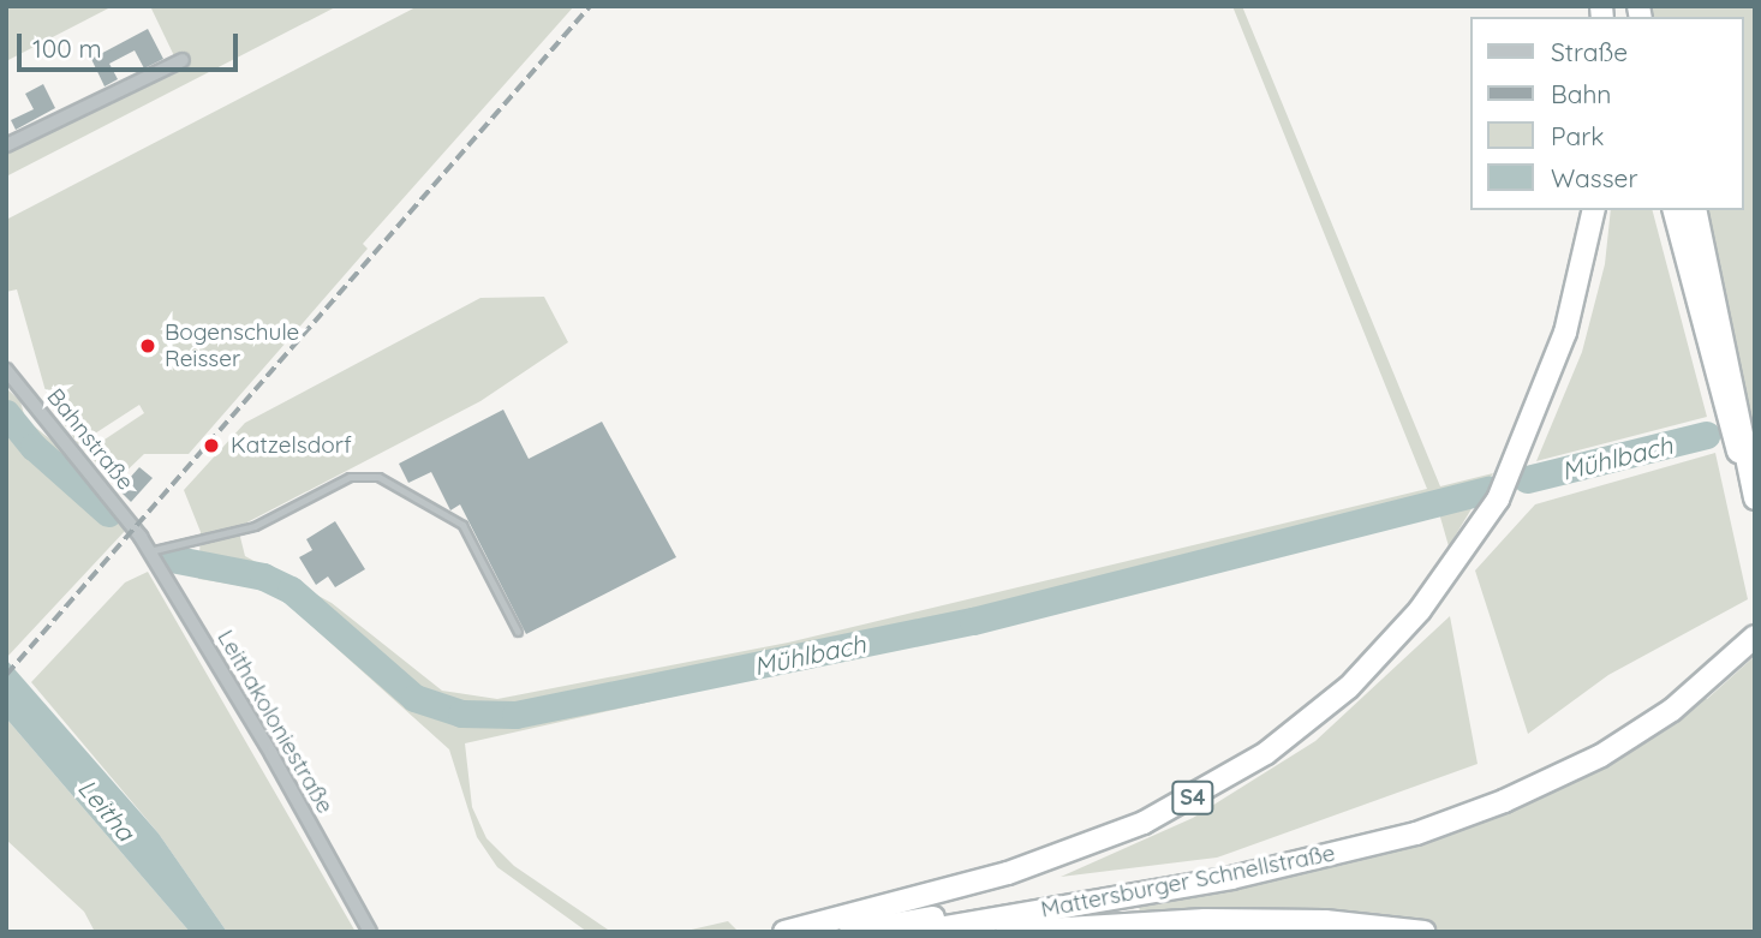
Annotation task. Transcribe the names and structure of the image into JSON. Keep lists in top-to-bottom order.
{
  "streets": {
    "highway": ["S4", "Mattersburger Schnellstraße"],
    "street": ["Bahnstraße", "Leithakoloniestraße"]
  },
  "crossings": [
    ["Bahnstraße", "Leithakoloniestraße"]
  ],
  "water": ["Mühlbach", "Leitha"],
  "places": ["Bogenschule Reisser", "Katzelsdorf"],
  "legend": [
    "Straße",
    "Bahn",
    "Park",
    "Wasser"
  ],
  "scale_bar": "100 m"
}
